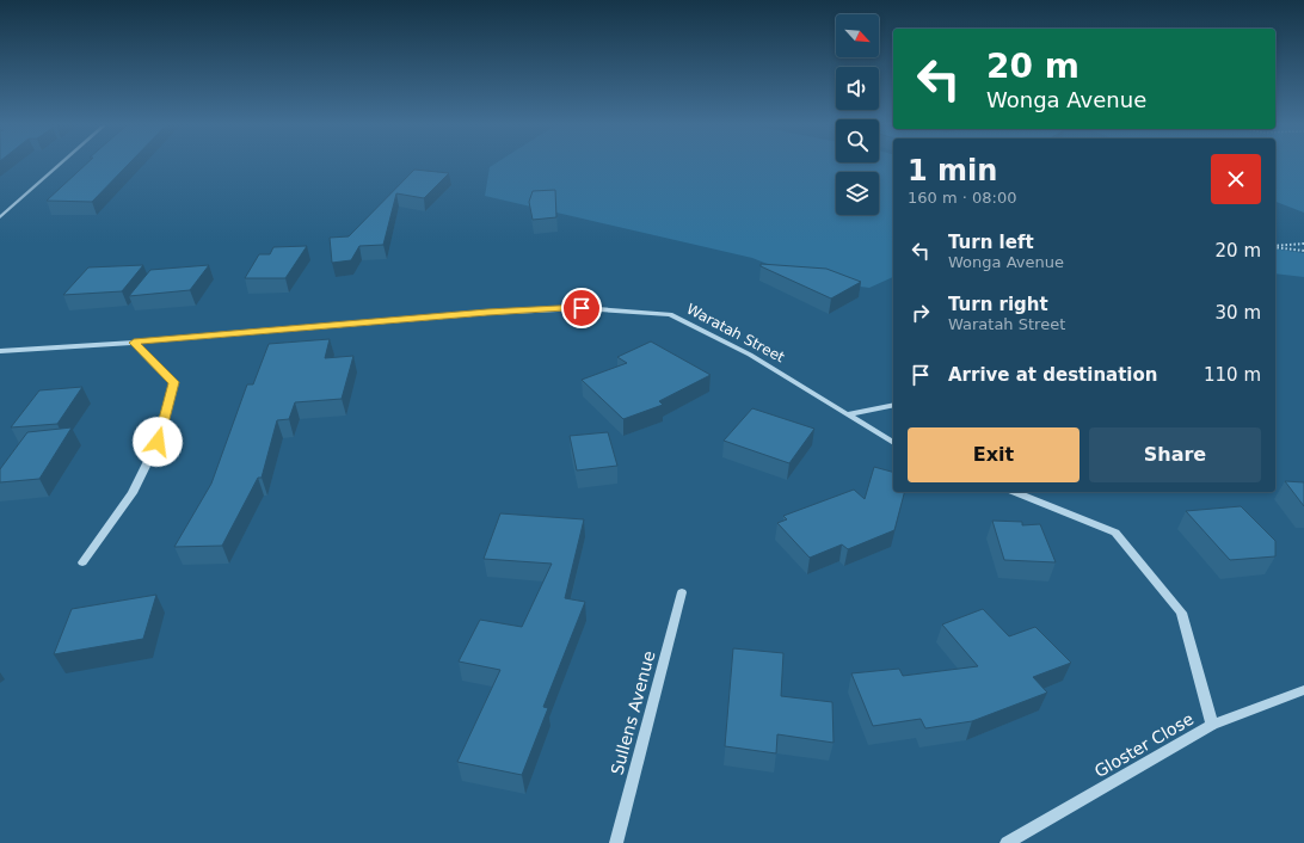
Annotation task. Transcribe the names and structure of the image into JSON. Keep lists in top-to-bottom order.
{
  "streets": {
    "street": ["Waratah Street", "Sullens Avenue", "Gloster Close"]
  },
  "north": "bottom right",
  "page": {
    "turn": ["20 m", "Wonga Avenue"],
    "heading": ["1 min", "160 m · 08:00"],
    "list": [
      {
        "name": "Turn left",
        "note": "Wonga Avenue",
        "value": "20 m"
      },
      {
        "name": "Turn right",
        "note": "Waratah Street",
        "value": "30 m"
      },
      {
        "name": "Arrive at destination",
        "value": "110 m"
      }
    ],
    "buttons": ["Exit", "Share"]
  }
}
